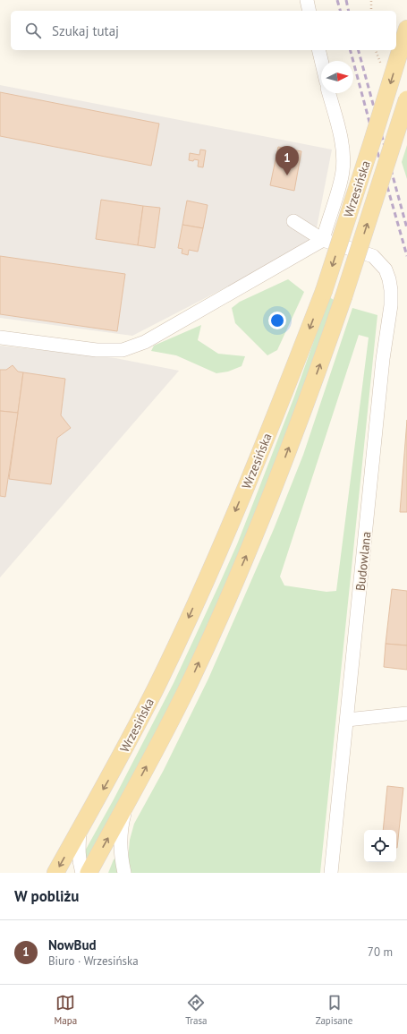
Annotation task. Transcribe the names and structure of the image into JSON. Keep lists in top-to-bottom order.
{
  "streets": {
    "main road": ["Wrzesińska"],
    "street": ["Budowlana"]
  },
  "north": "right",
  "page": {
    "search": "Szukaj tutaj",
    "pins": "1",
    "heading": "W pobliżu",
    "list": [
      {
        "mark": "1",
        "name": "NowBud",
        "note": "Biuro · Wrzesińska",
        "value": "70 m"
      }
    ],
    "nav": ["Mapa", "Trasa", "Zapisane"]
  }
}
